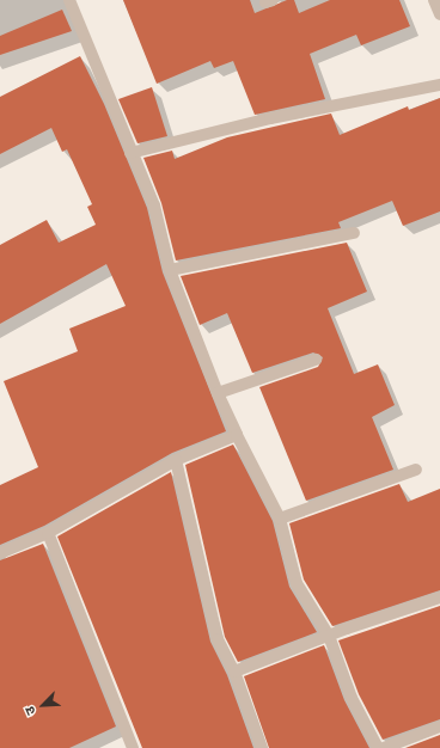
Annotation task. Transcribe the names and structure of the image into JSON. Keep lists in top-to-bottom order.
{
  "north": "bottom left"
}
